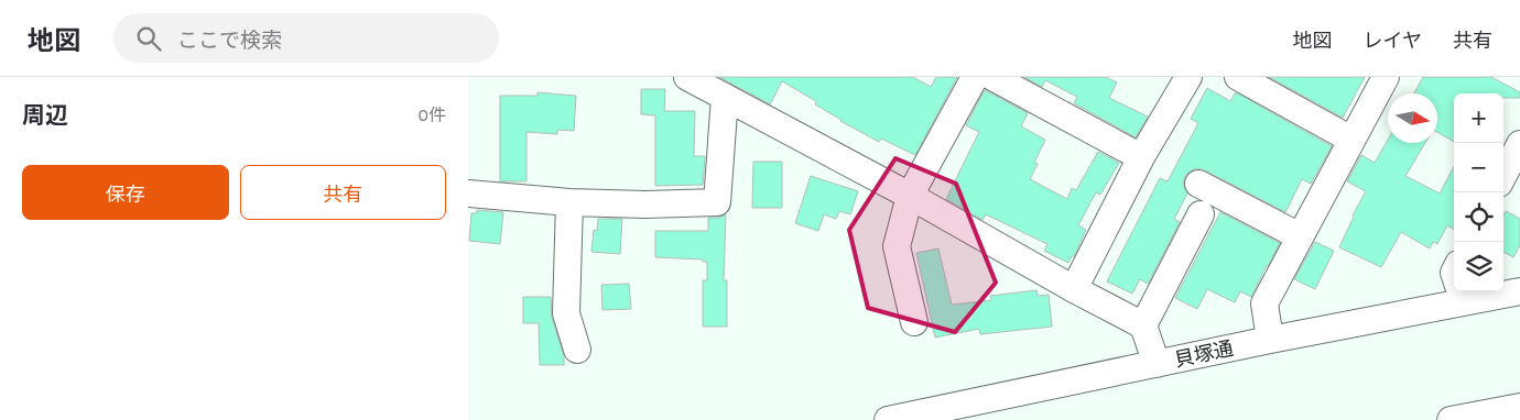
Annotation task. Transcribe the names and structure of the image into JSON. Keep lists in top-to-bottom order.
{
  "streets": {
    "street": ["貝塚通"]
  },
  "north": "right",
  "page": {
    "header": "地図",
    "search": "ここで検索",
    "nav": ["地図", "レイヤ", "共有"],
    "heading": ["周辺", "0件"],
    "map_buttons": ["+", "−"],
    "buttons": ["保存", "共有"]
  }
}
